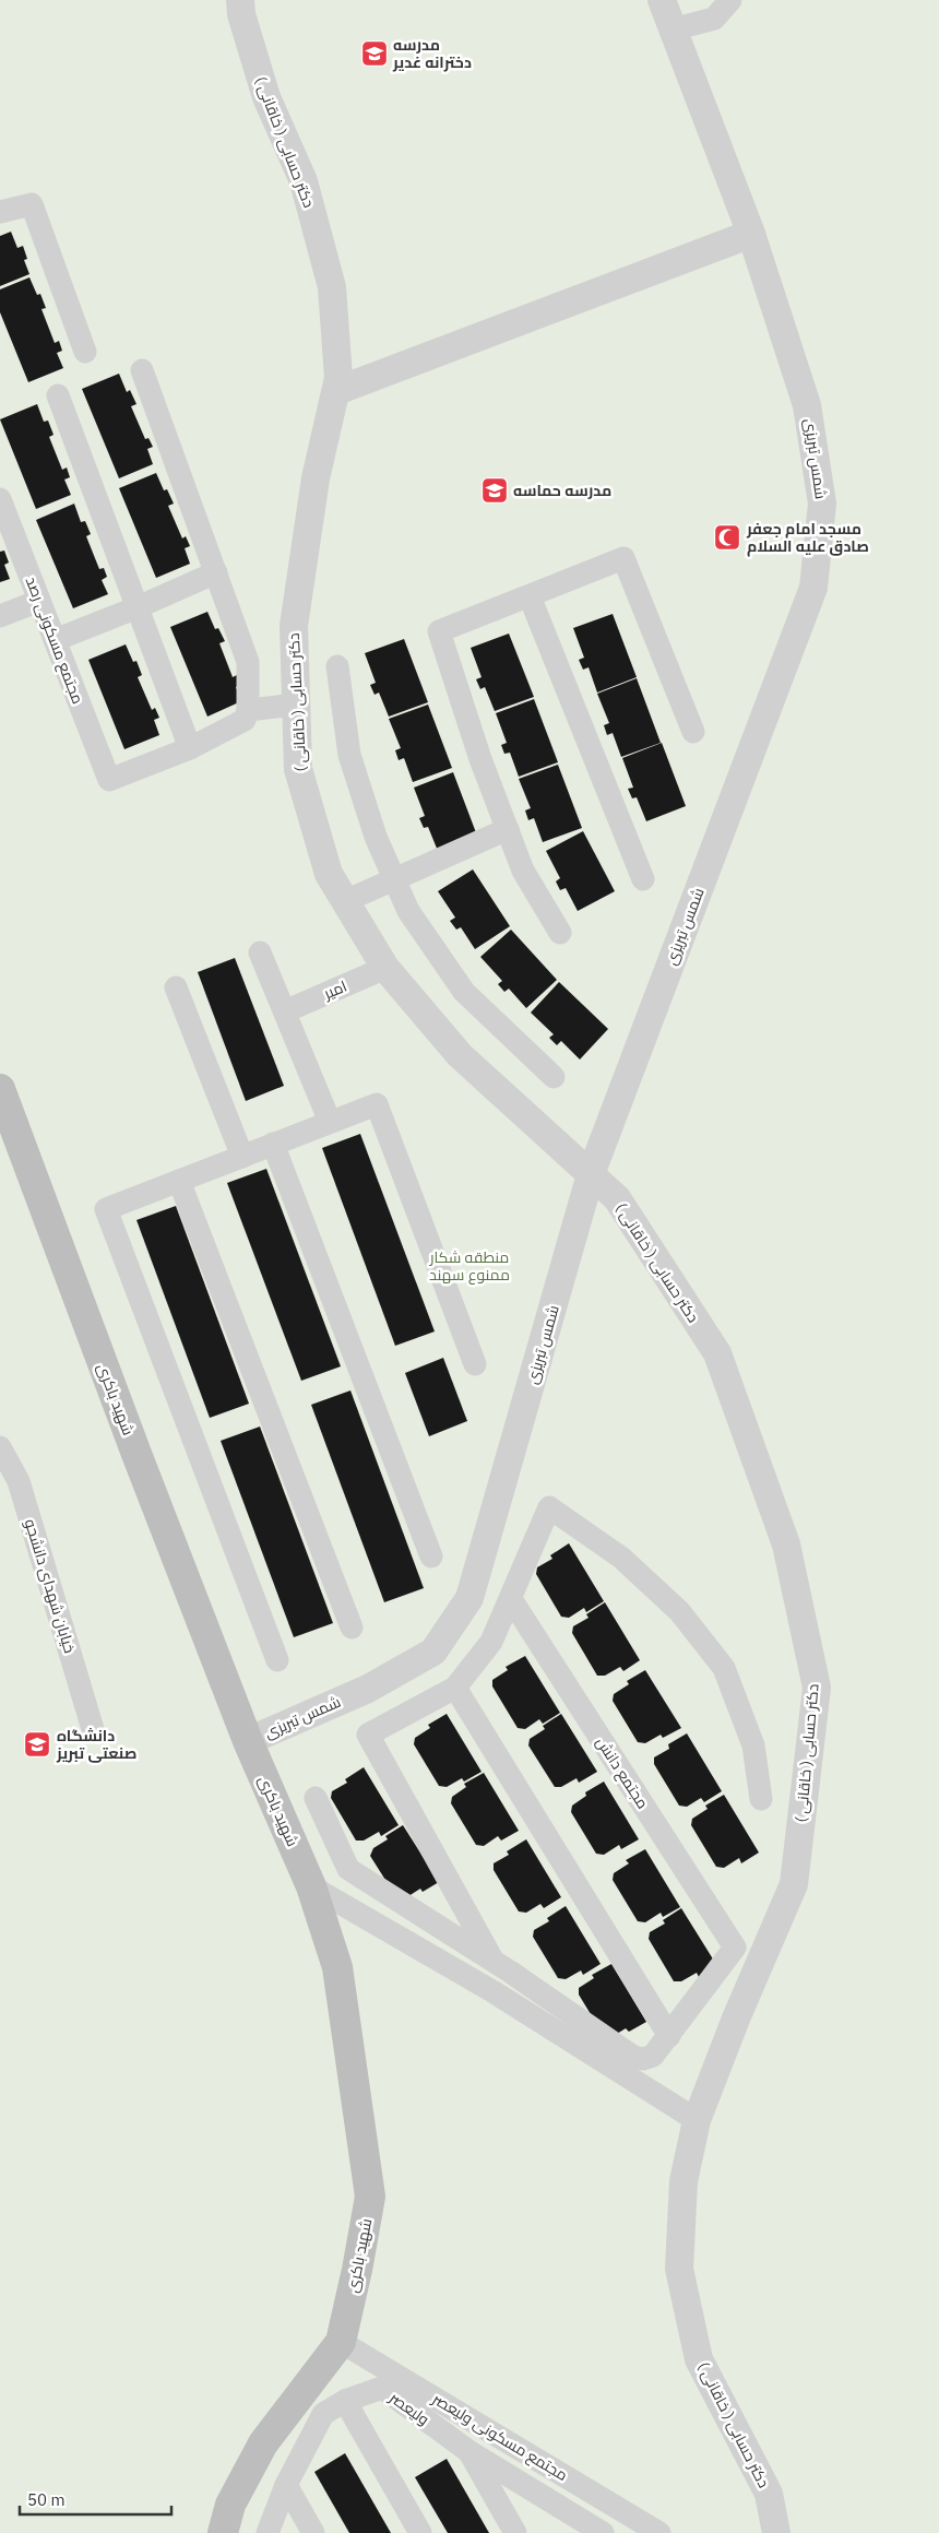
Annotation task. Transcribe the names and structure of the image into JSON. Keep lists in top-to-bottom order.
{
  "streets": {
    "main road": ["شهید باکری"],
    "street": [
      "دکتر حسابی ( خاقانی )",
      "شمس تبریزی",
      "مجتمع مسکونی رصد",
      "امیر",
      "خیابان شهدای دانشجو",
      "مجتمع دانش",
      "ولیعصر",
      "مجتمع مسکونی ولیعصر"
    ]
  },
  "crossings": [
    ["دکتر حسابی ( خاقانی )", "شمس تبریزی"],
    ["دکتر حسابی ( خاقانی )", "امیر"],
    ["شمس تبریزی", "شهید باکری"],
    ["شهید باکری", "مجتمع مسکونی ولیعصر"]
  ],
  "parks": ["منطقه شکار ممنوع سهند"],
  "places": {
    "school or university": ["مدرسه دخترانه غدیر", "مدرسه حماسه", "دانشگاه صنعتی تبریز"],
    "mosque": ["مسجد امام جعفر صادق علیه السلام"]
  },
  "scale_bar": "50 m"
}
